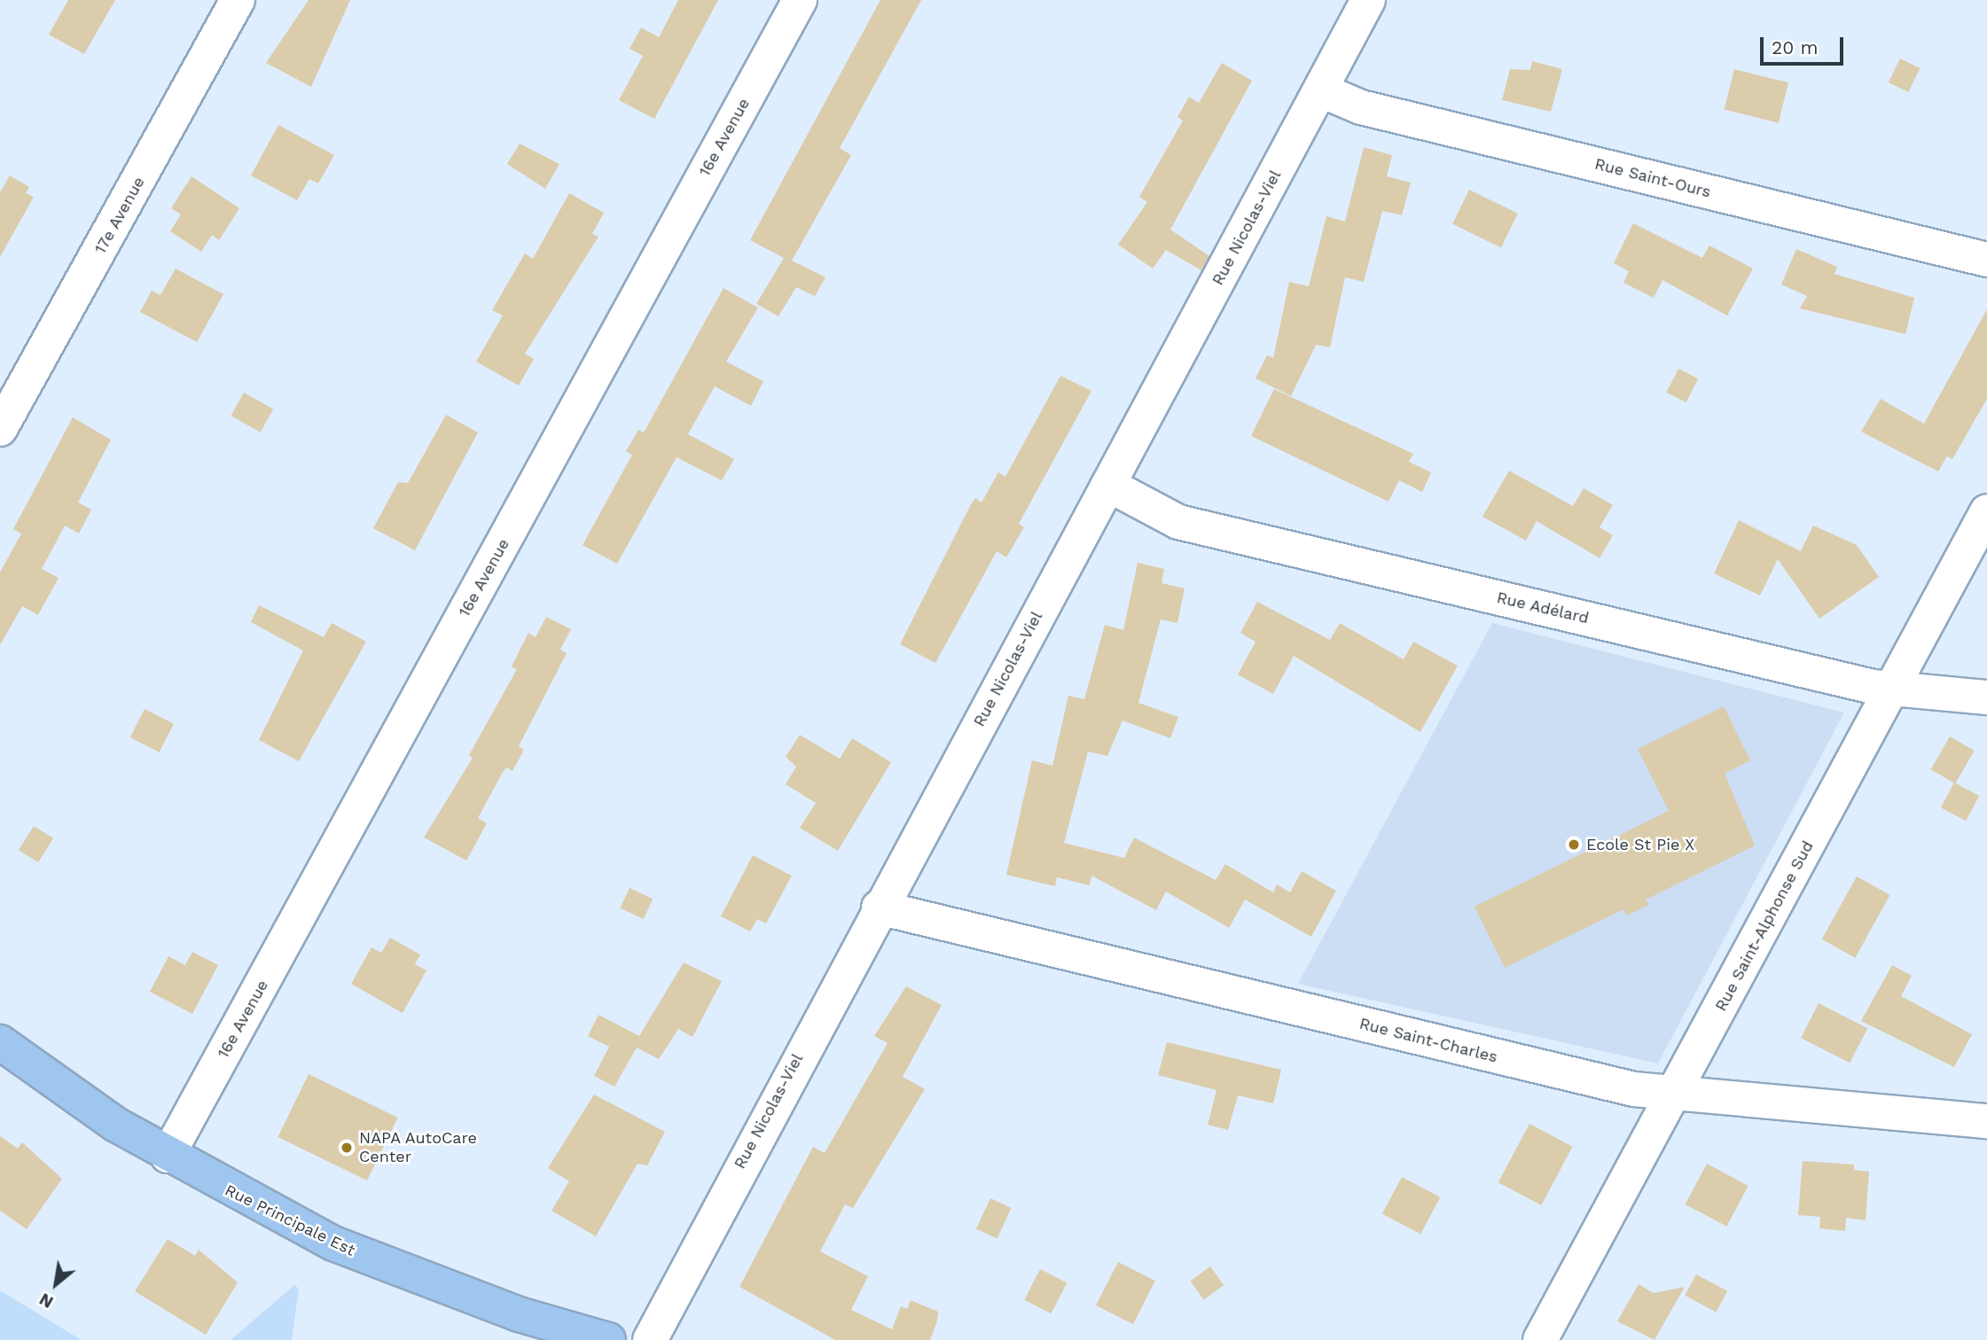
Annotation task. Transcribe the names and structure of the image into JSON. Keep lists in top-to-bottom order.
{
  "streets": {
    "main road": ["Rue Principale Est"],
    "street": [
      "16e Avenue",
      "Rue Saint-Ours",
      "17e Avenue",
      "Rue Nicolas-Viel",
      "Rue Adélard",
      "Rue Saint-Alphonse Sud",
      "Rue Saint-Charles"
    ]
  },
  "crossings": [
    ["16e Avenue", "Rue Principale Est"],
    ["Rue Saint-Ours", "Rue Nicolas-Viel"],
    ["Rue Nicolas-Viel", "Rue Adélard"],
    ["Rue Nicolas-Viel", "Rue Saint-Charles"],
    ["Rue Adélard", "Rue Saint-Alphonse Sud"],
    ["Rue Saint-Alphonse Sud", "Rue Saint-Charles"]
  ],
  "places": ["Ecole St Pie X", "NAPA AutoCare Center"],
  "scale_bar": "20 m",
  "north": "bottom left"
}
